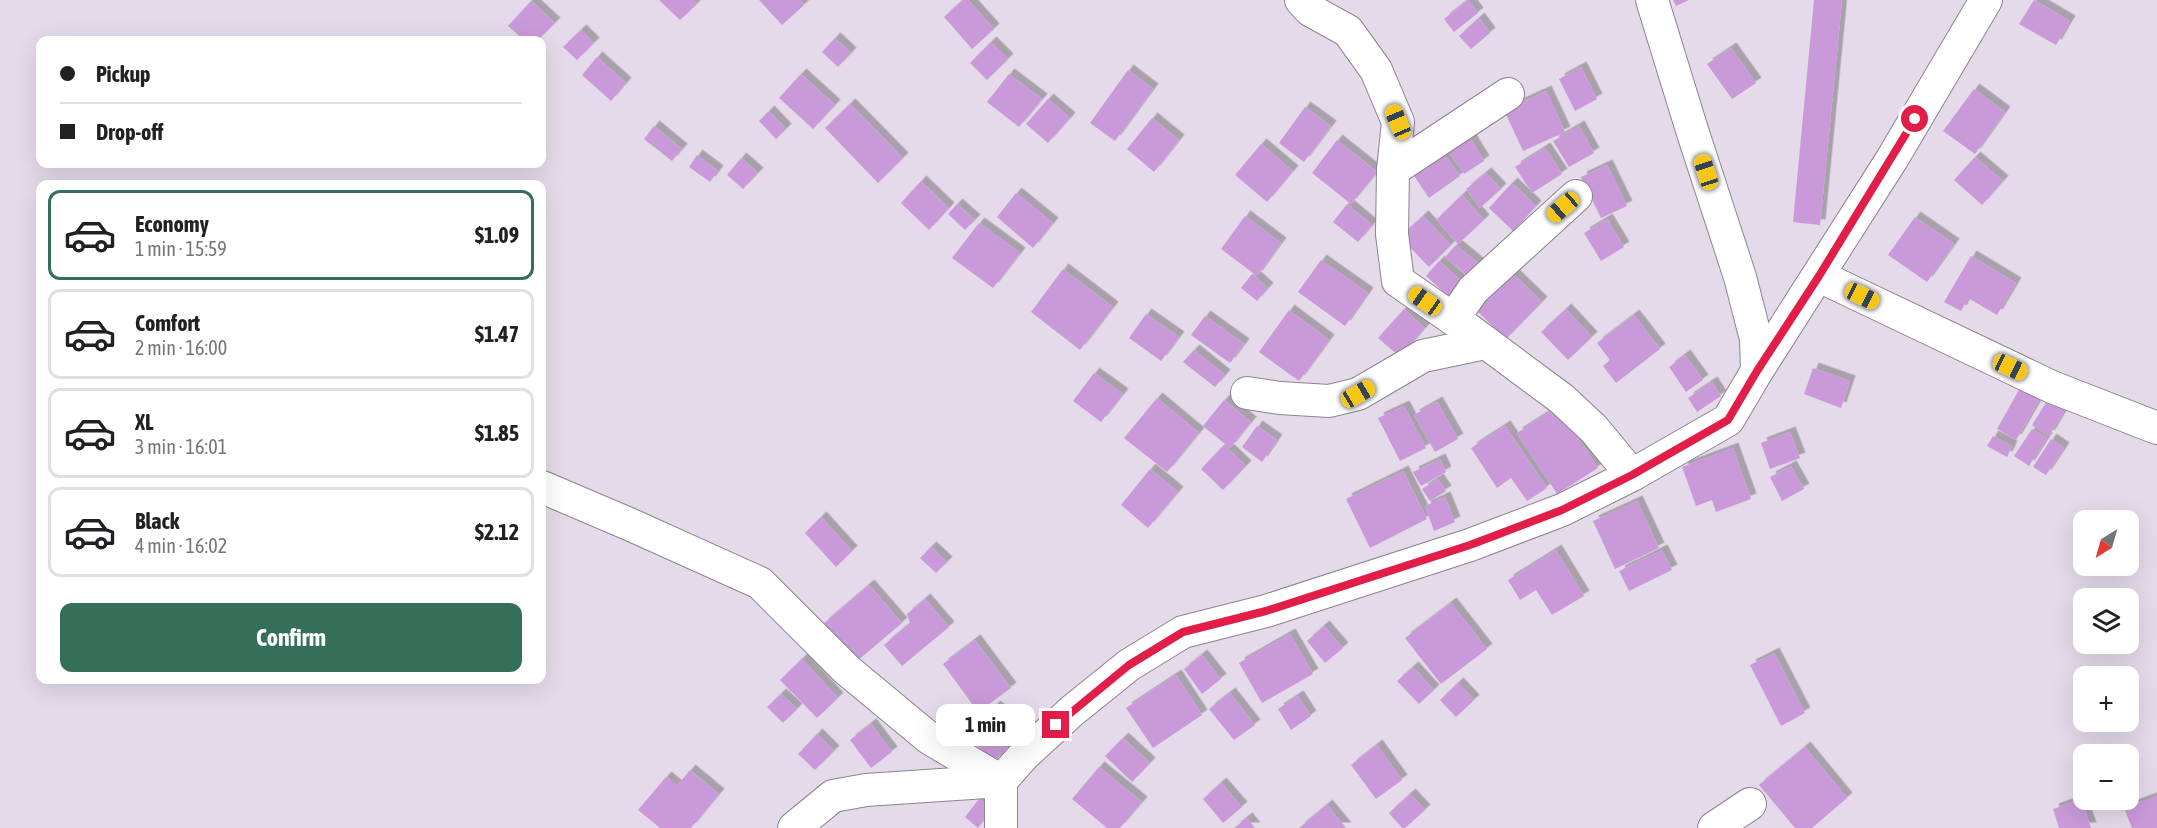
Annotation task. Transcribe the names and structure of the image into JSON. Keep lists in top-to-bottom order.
{
  "north": "bottom left",
  "page": {
    "banner": ["Pickup", "Drop-off"],
    "list": [
      {
        "name": "Economy",
        "note": "1 min · 15:59",
        "value": "$1.09"
      },
      {
        "name": "Comfort",
        "note": "2 min · 16:00",
        "value": "$1.47"
      },
      {
        "name": "XL",
        "note": "3 min · 16:01",
        "value": "$1.85"
      },
      {
        "name": "Black",
        "note": "4 min · 16:02",
        "value": "$2.12"
      }
    ],
    "map_buttons": ["+", "−"],
    "buttons": "Confirm",
    "bubble": "1 min"
  }
}
